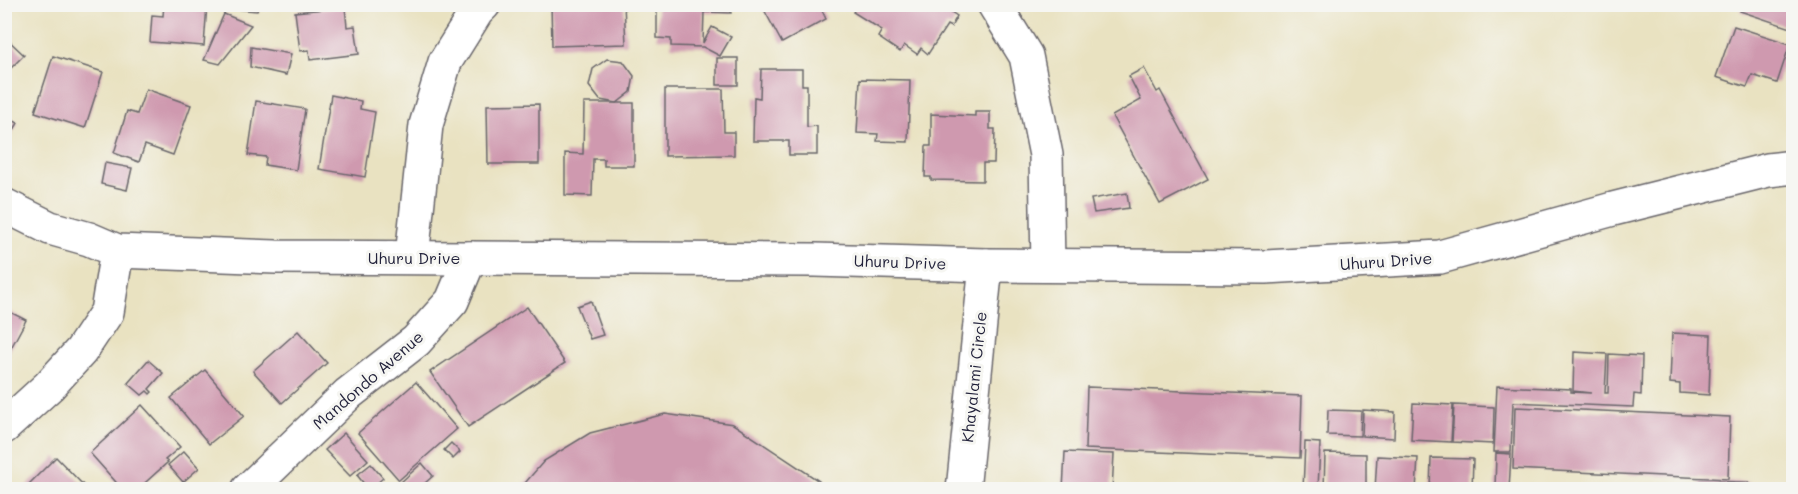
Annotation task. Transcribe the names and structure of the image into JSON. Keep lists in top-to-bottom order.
{
  "streets": {
    "street": ["Uhuru Drive", "Khayalami Circle", "Mandondo Avenue"]
  },
  "crossings": [
    ["Uhuru Drive", "Khayalami Circle"],
    ["Uhuru Drive", "Mandondo Avenue"]
  ]
}
